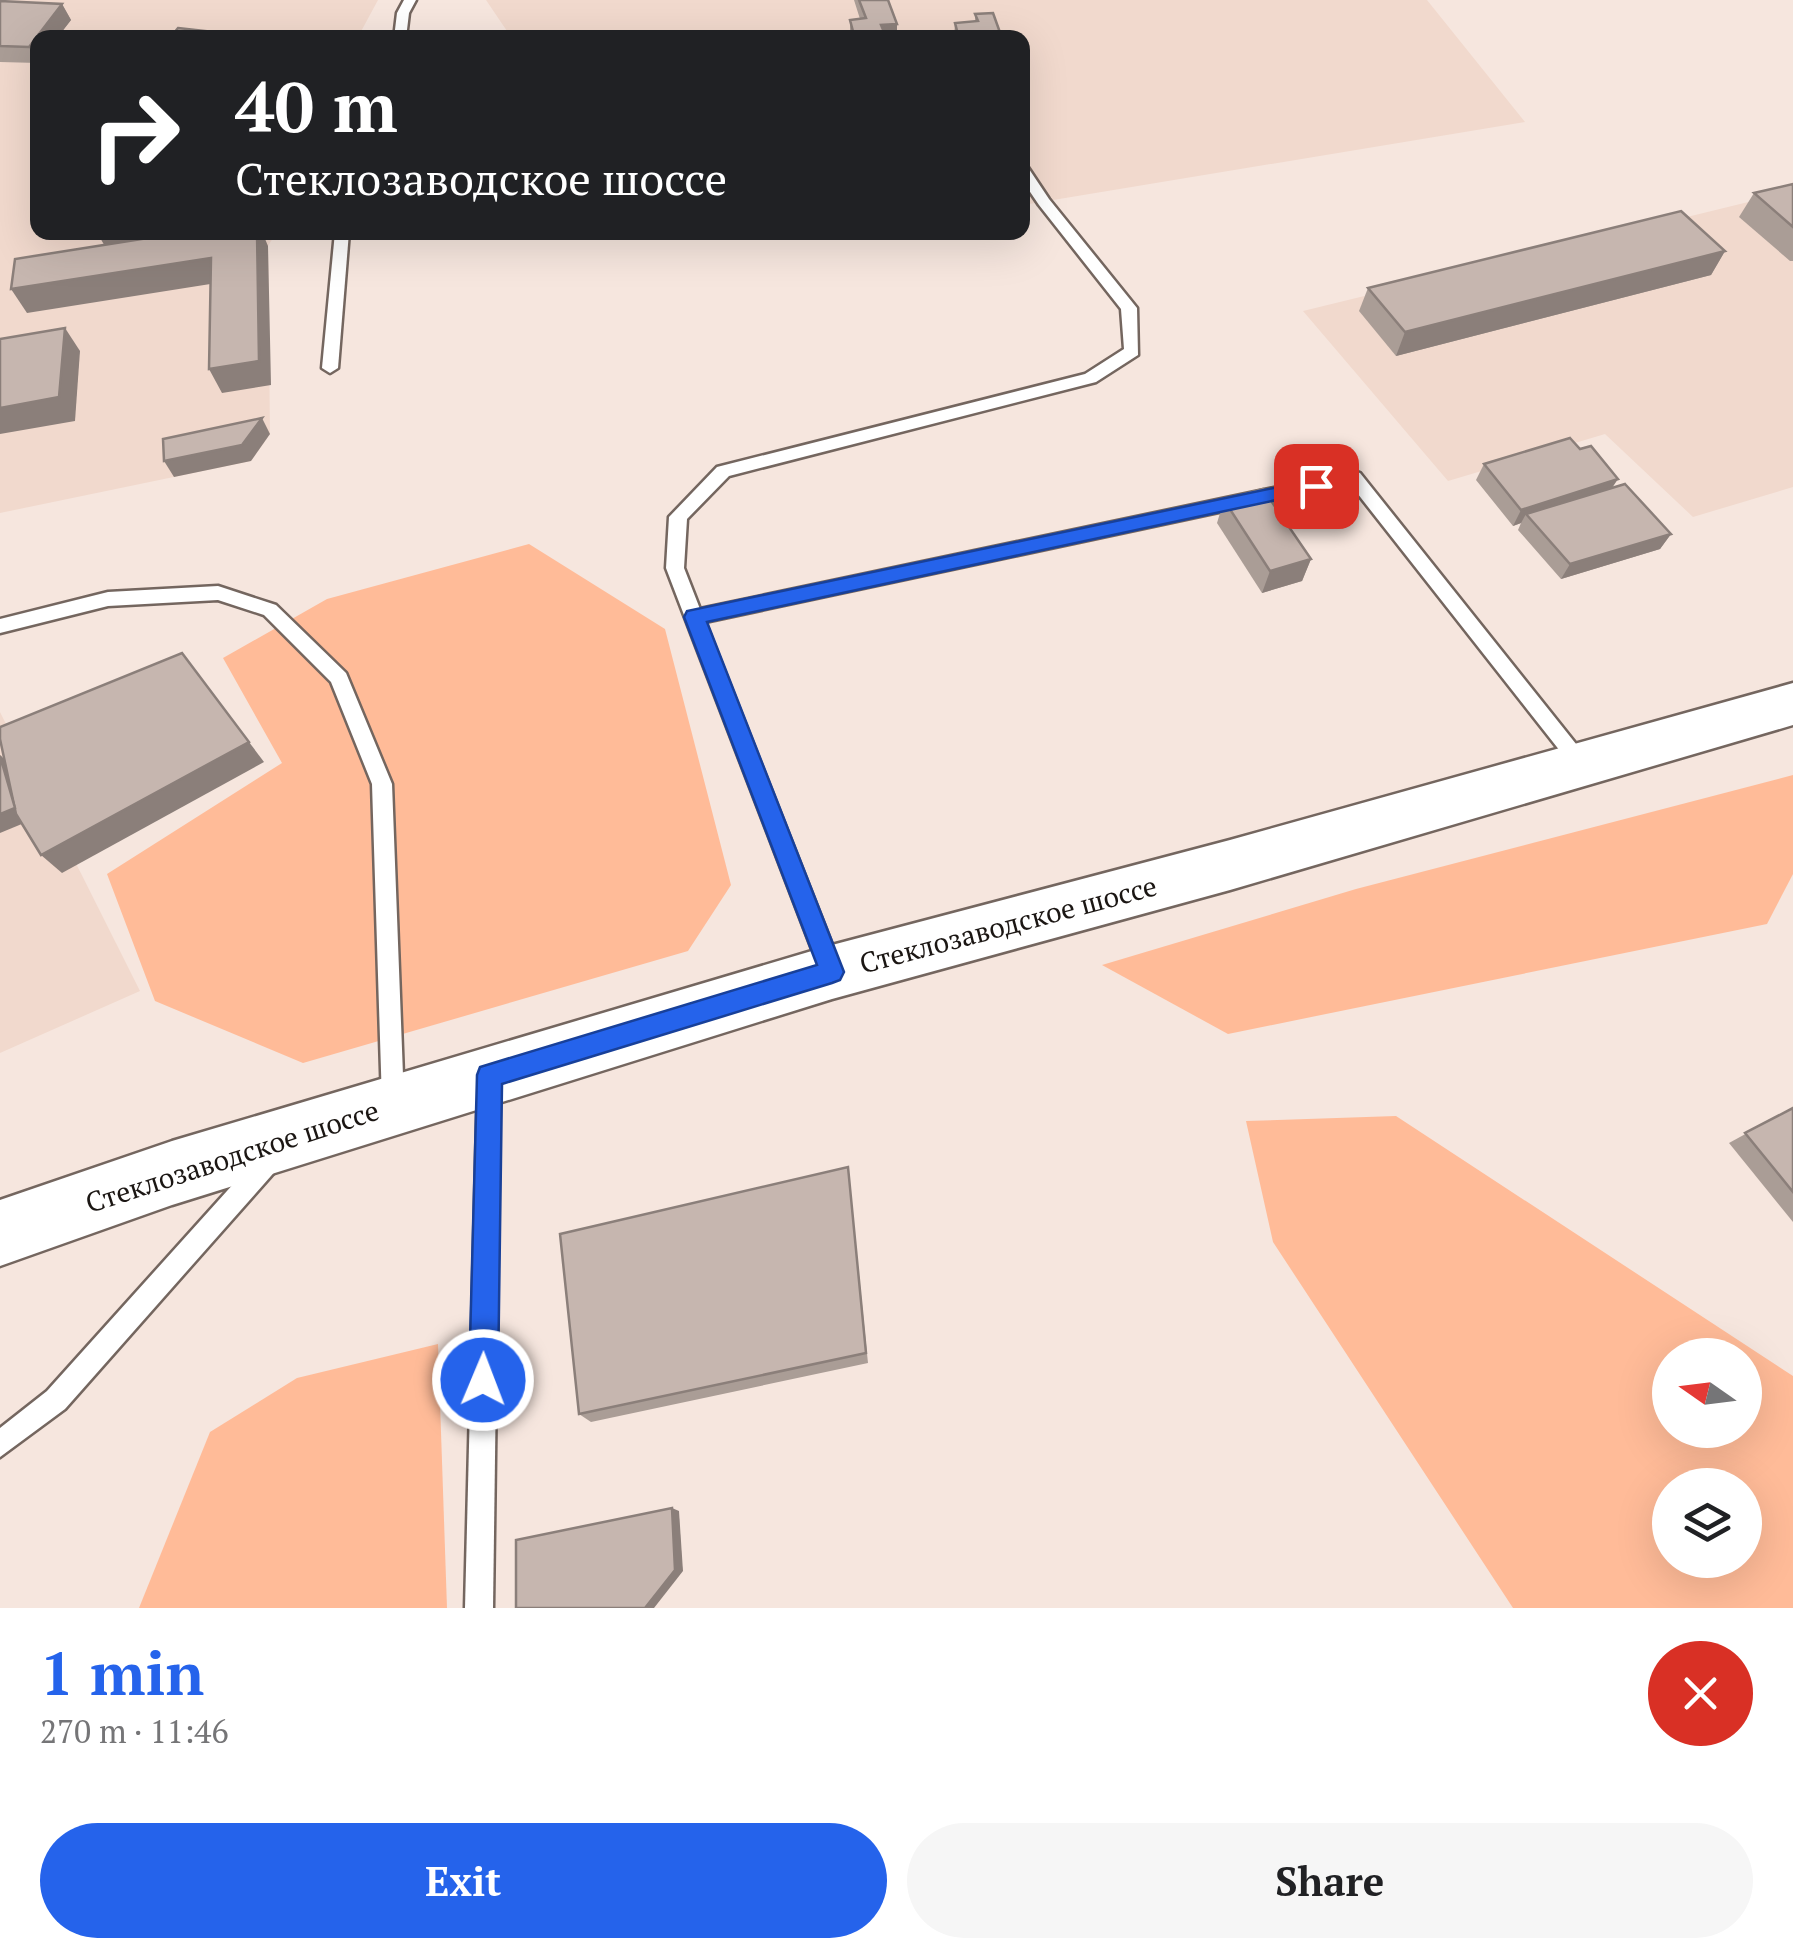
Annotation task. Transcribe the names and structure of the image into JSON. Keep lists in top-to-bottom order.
{
  "streets": {
    "main road": ["Стеклозаводское шоссе"]
  },
  "north": "left",
  "page": {
    "turn": ["40 m", "Стеклозаводское шоссе"],
    "heading": ["1 min", "270 m · 11:46"],
    "buttons": ["Exit", "Share"]
  }
}
